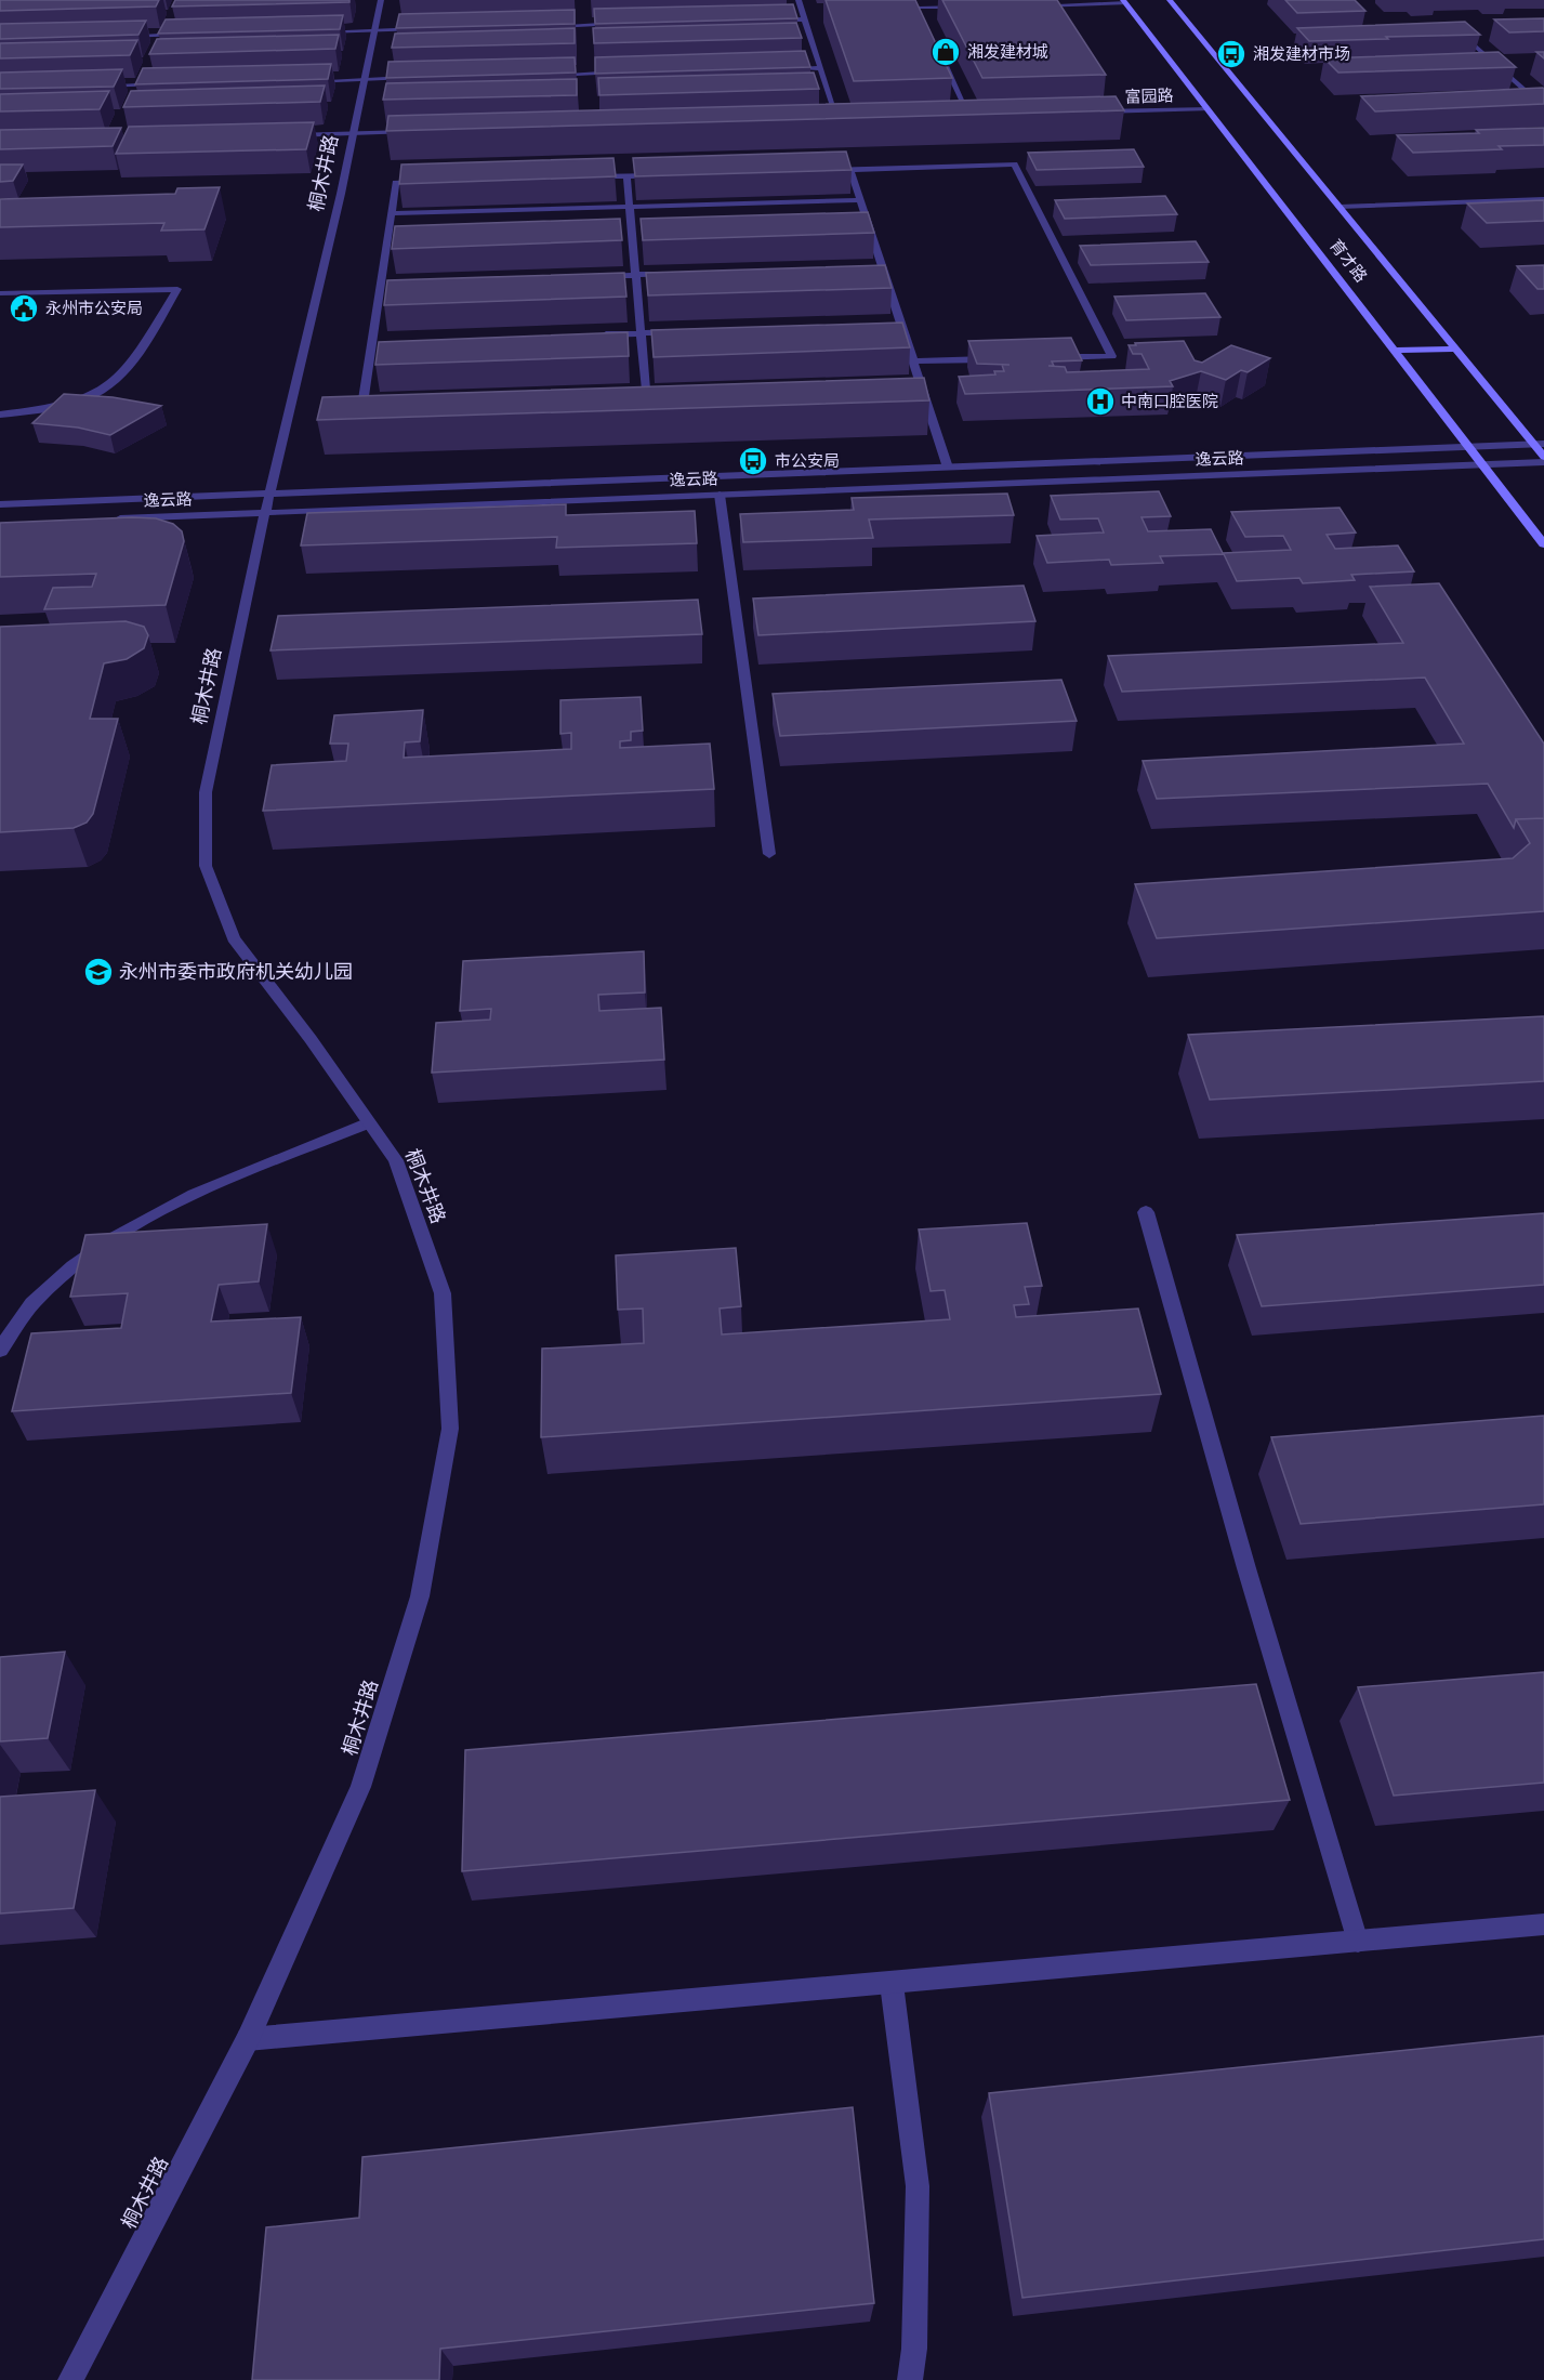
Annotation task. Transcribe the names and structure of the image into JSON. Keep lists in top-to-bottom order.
{
  "streets": {
    "main road": ["育才路"],
    "street": ["富园路", "桐木井路", "逸云路"]
  },
  "crossings": [
    ["富园路", "育才路"],
    ["桐木井路", "逸云路"],
    ["育才路", "逸云路"]
  ],
  "places": {
    "shop": ["湘发建材城"],
    "bus stop": ["湘发建材市场", "市公安局"],
    "public building": ["永州市公安局"],
    "hospital": ["中南口腔医院"],
    "school or university": ["永州市委市政府机关幼儿园"]
  }
}
